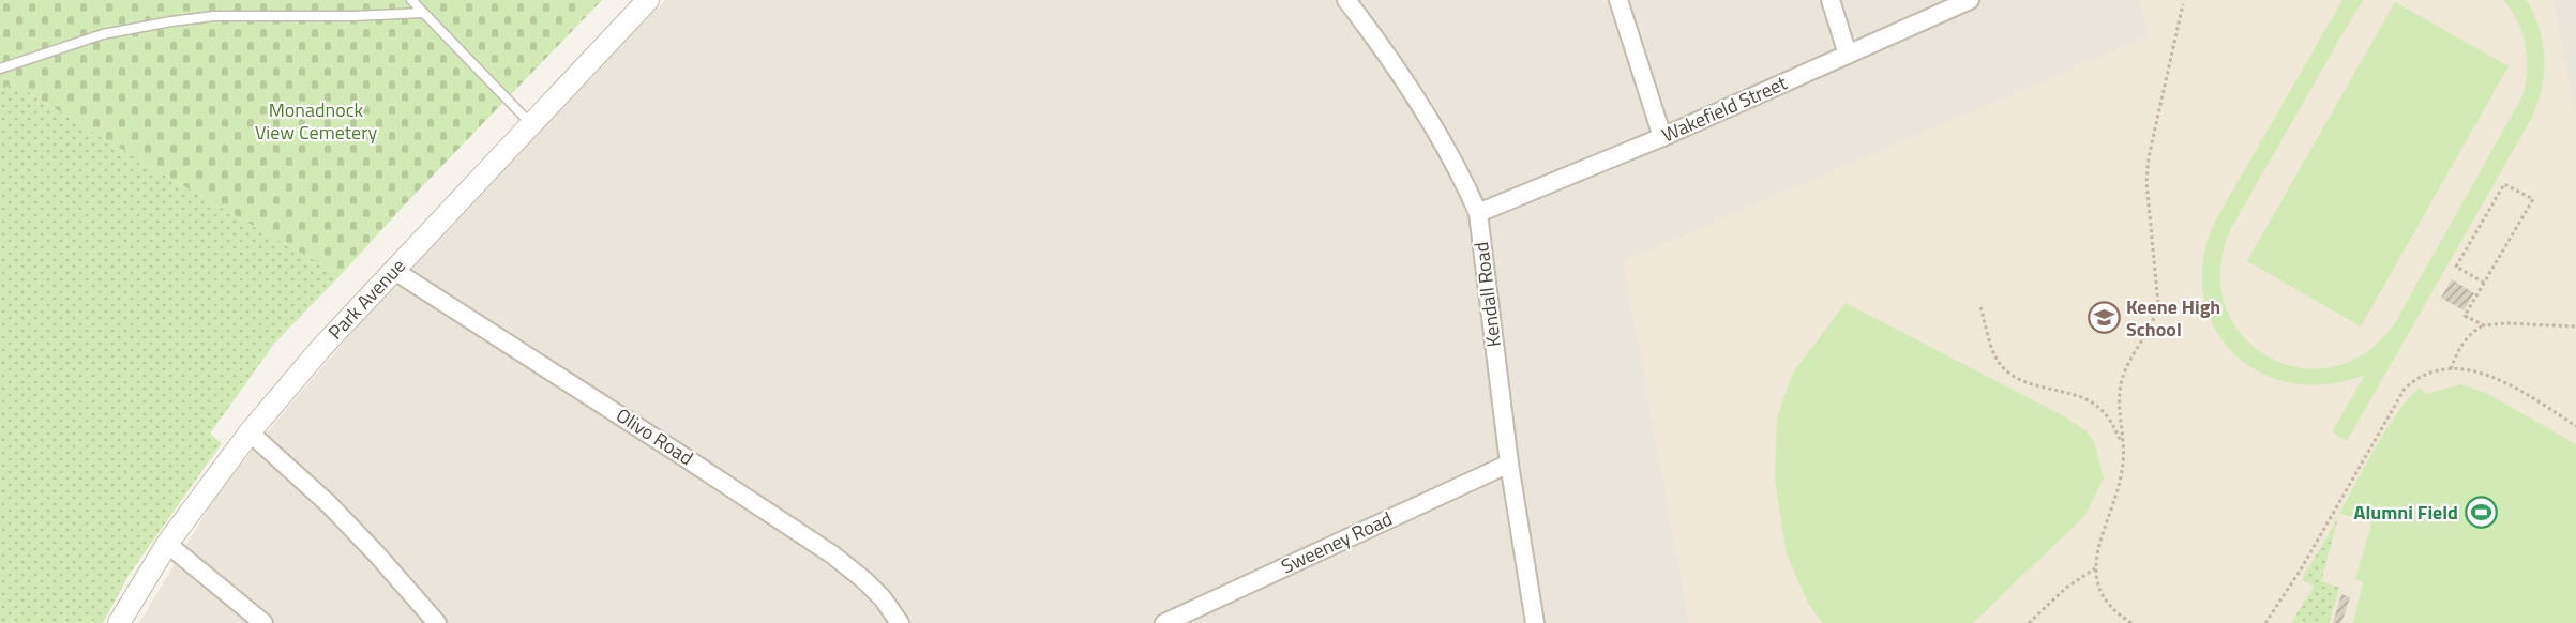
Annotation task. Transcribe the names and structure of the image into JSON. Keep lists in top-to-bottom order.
{
  "streets": {
    "street": [
      "Wakefield Street",
      "Kendall Road",
      "Park Avenue",
      "Olivo Road",
      "Sweeney Road"
    ]
  },
  "crossings": [
    ["Wakefield Street", "Kendall Road"],
    ["Kendall Road", "Sweeney Road"],
    ["Park Avenue", "Olivo Road"]
  ],
  "parks": ["Monadnock View Cemetery"],
  "places": {
    "school or university": ["Keene High School"],
    "sports": ["Alumni Field"]
  }
}
